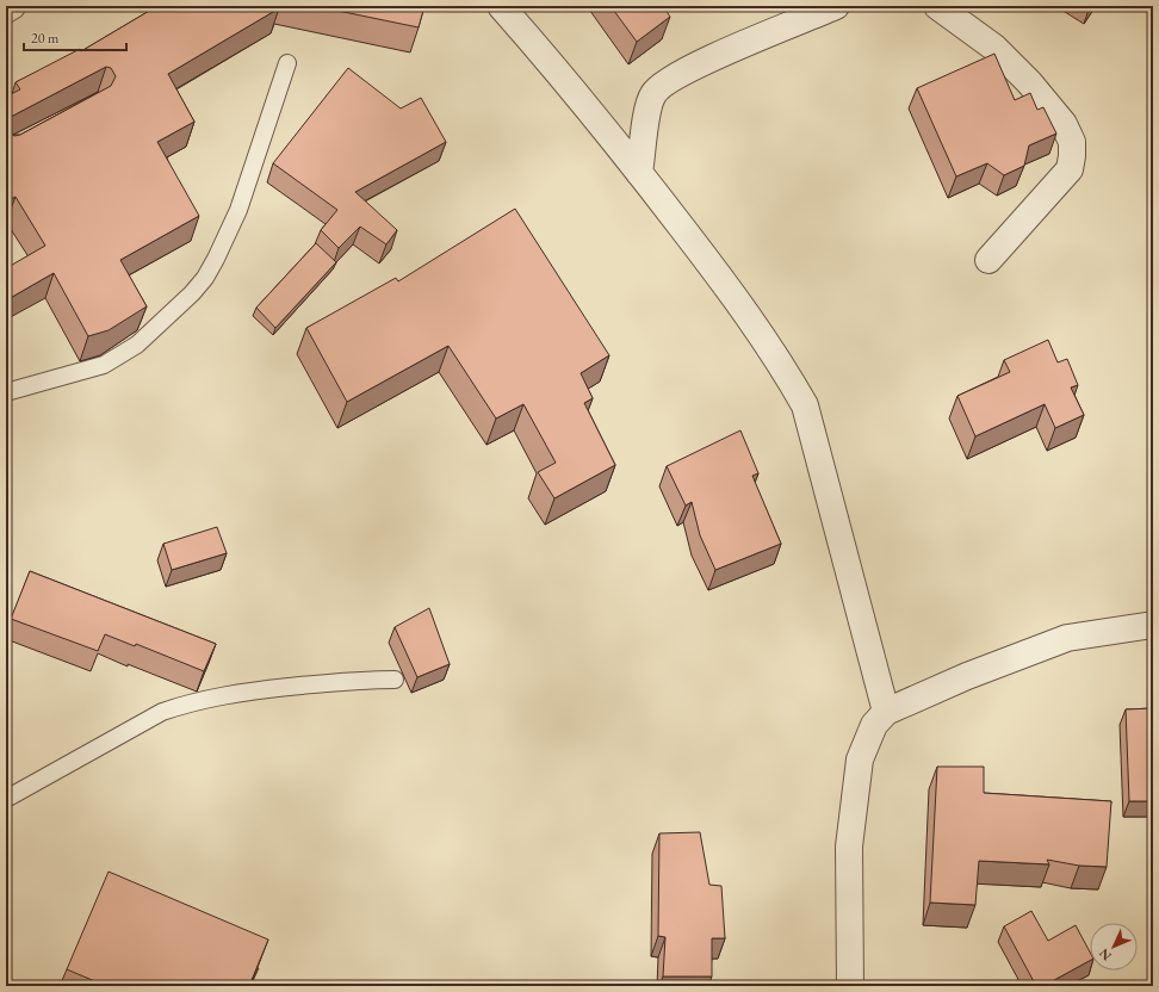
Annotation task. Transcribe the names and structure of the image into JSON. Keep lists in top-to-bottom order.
{
  "scale_bar": "20 m",
  "north": "bottom left"
}
